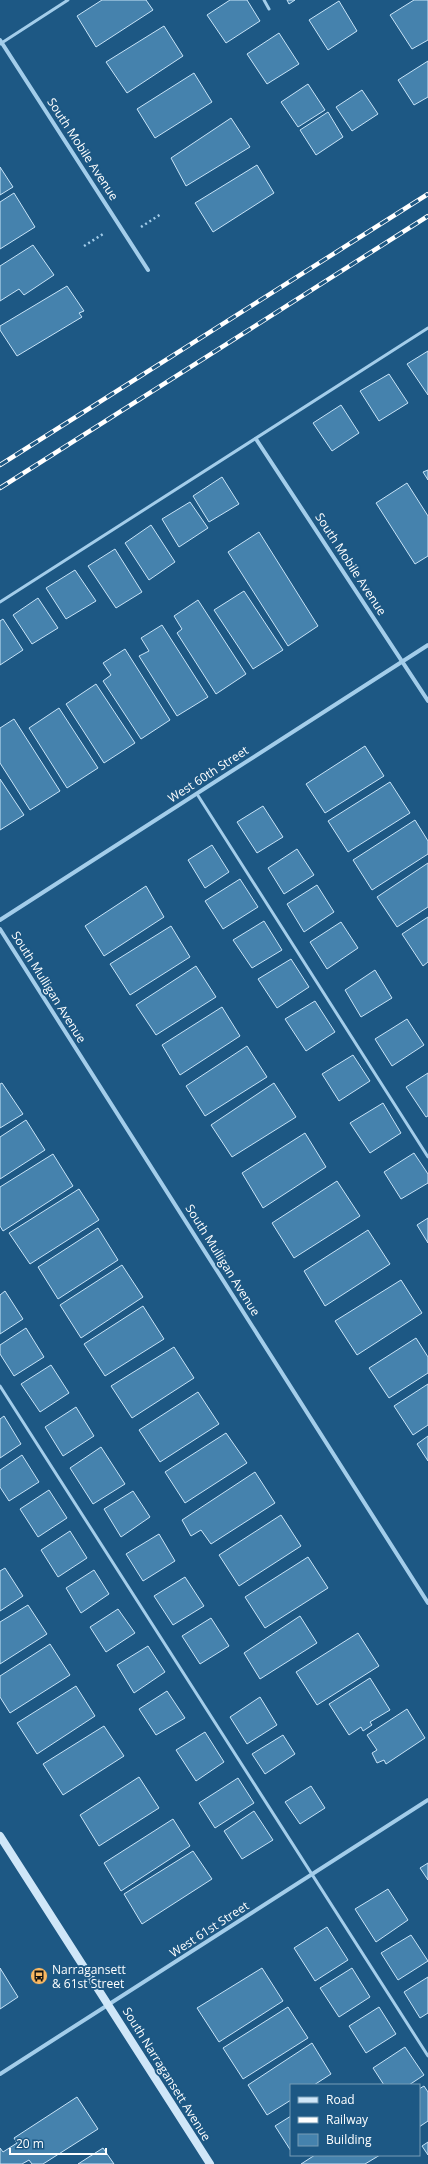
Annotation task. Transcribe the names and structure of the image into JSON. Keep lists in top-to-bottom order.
{
  "streets": {
    "street": [
      "South Mobile Avenue",
      "West 60th Street",
      "South Mulligan Avenue",
      "West 61st Street",
      "South Narragansett Avenue"
    ]
  },
  "crossings": [
    ["South Mobile Avenue", "West 60th Street"],
    ["West 61st Street", "South Narragansett Avenue"]
  ],
  "places": {
    "bus stop": ["Narragansett & 61st Street"]
  },
  "legend": ["Road", "Railway", "Building"],
  "scale_bar": "20 m"
}
